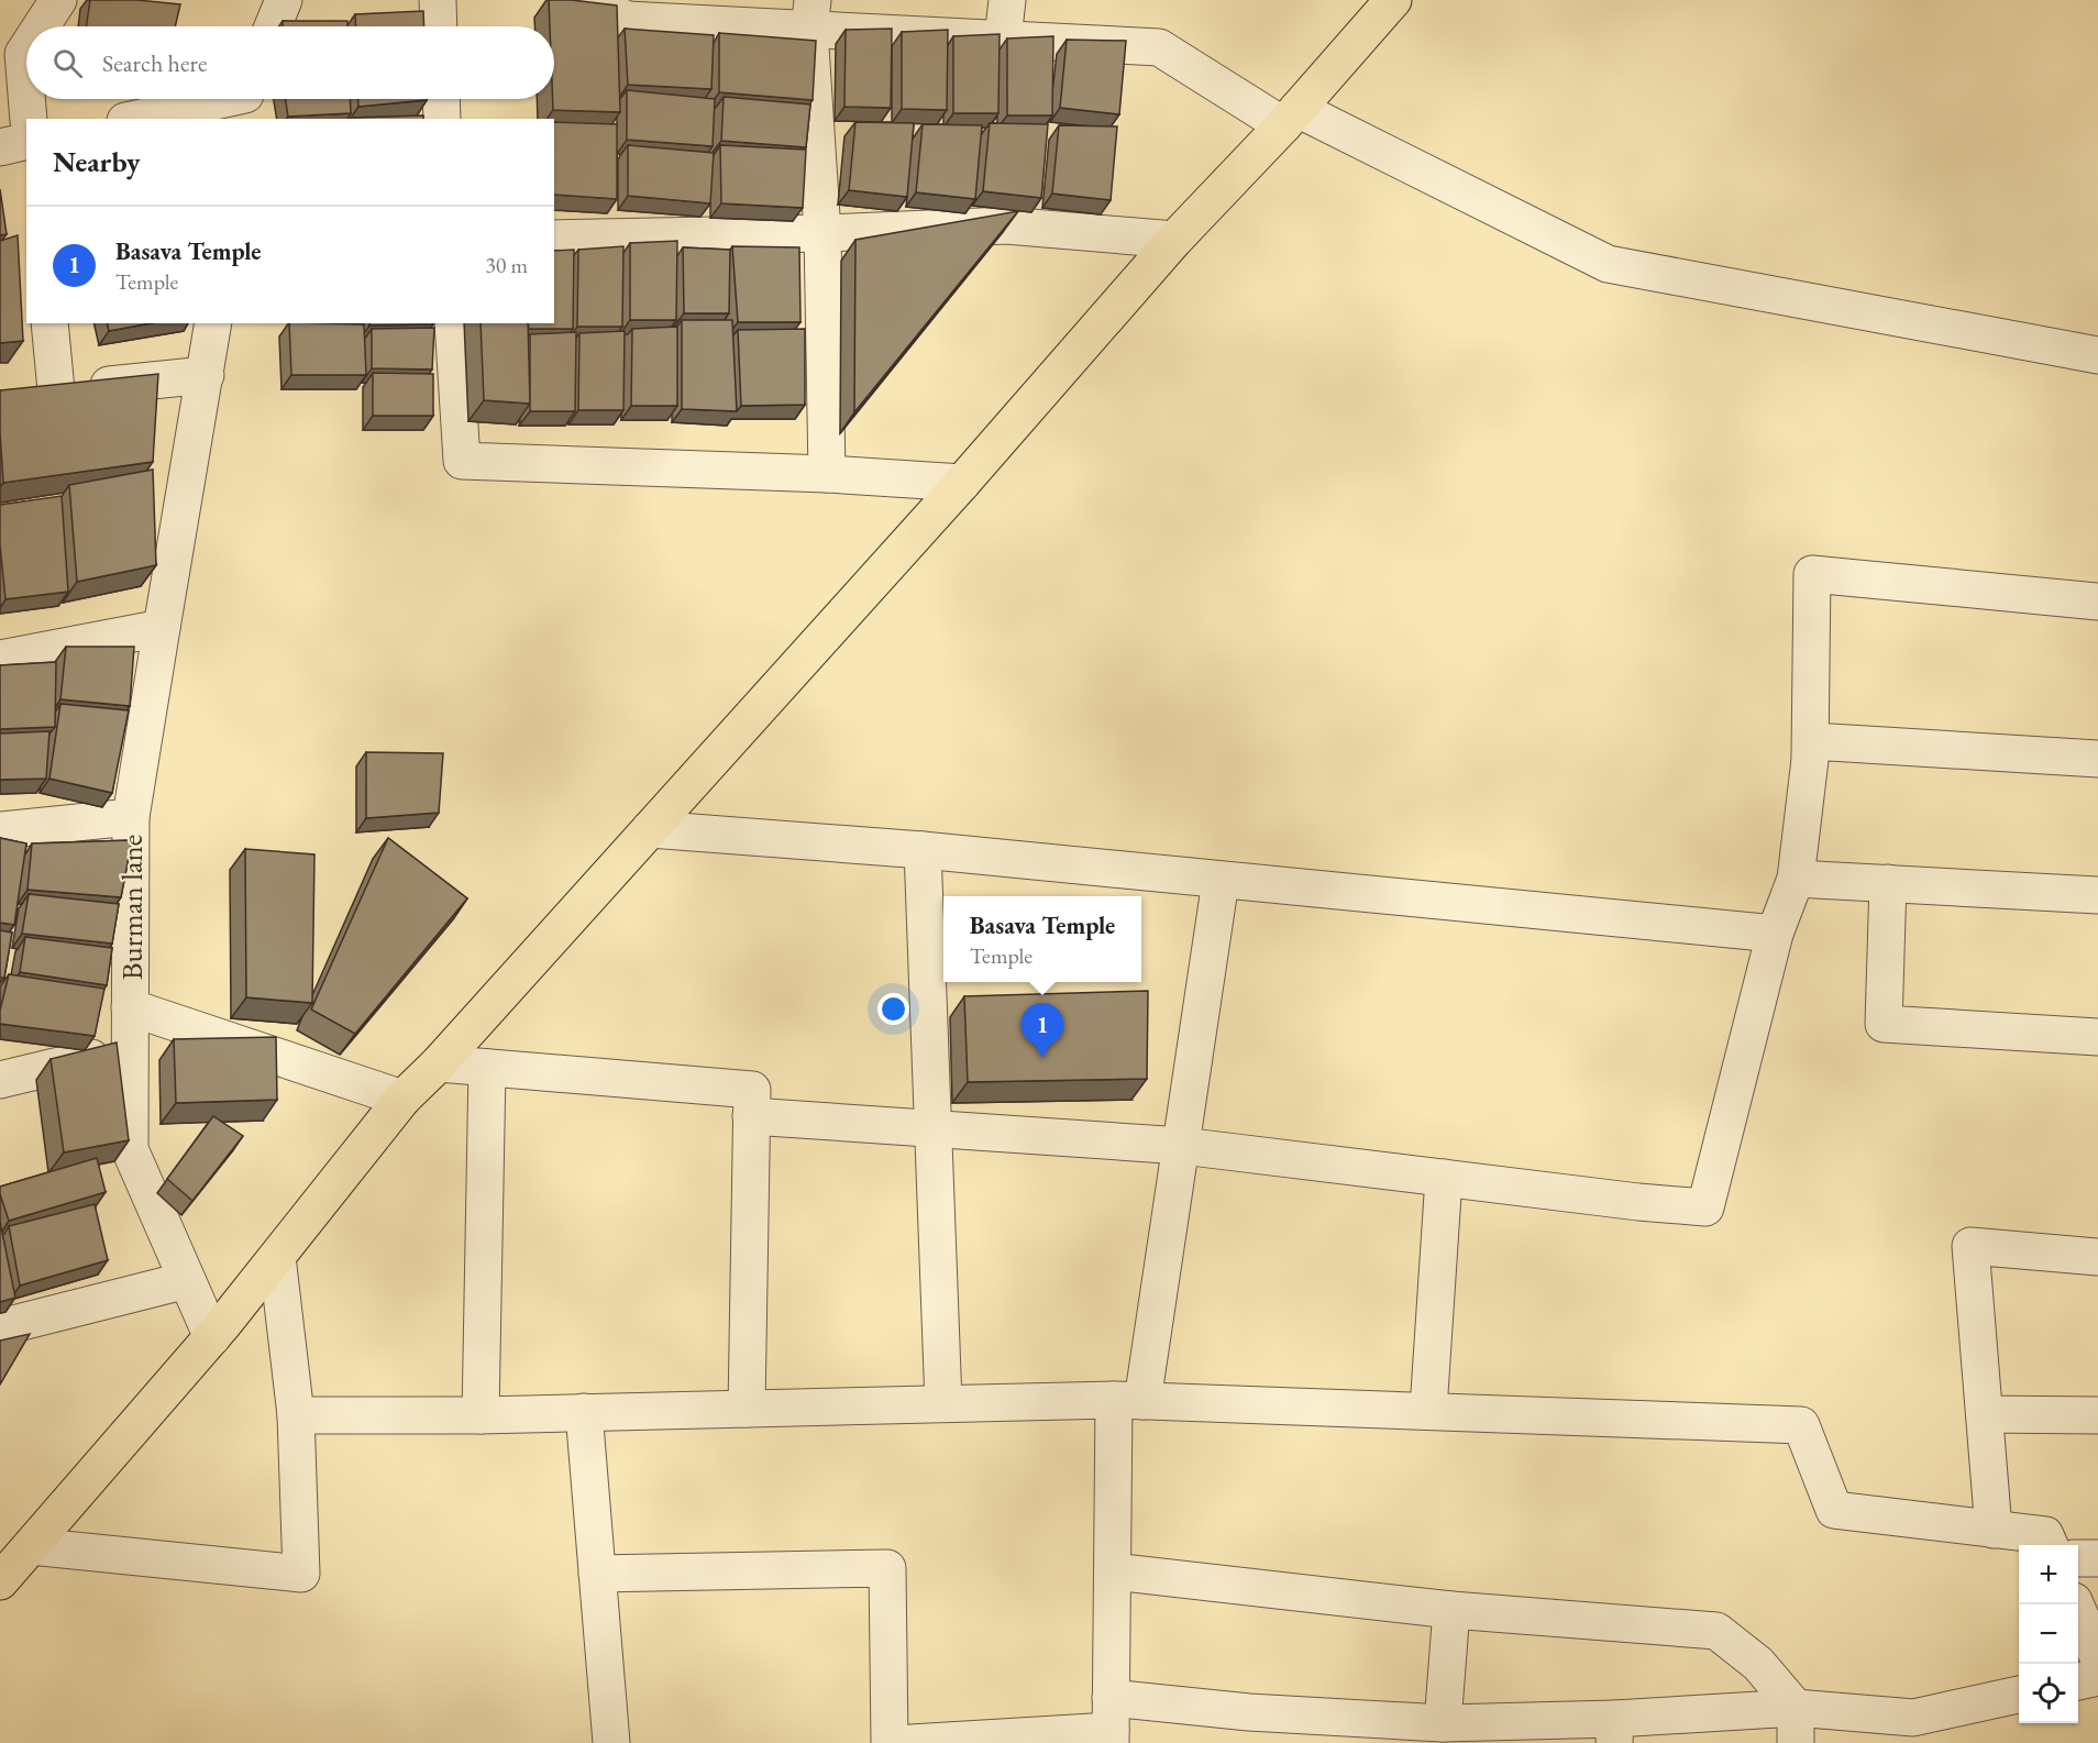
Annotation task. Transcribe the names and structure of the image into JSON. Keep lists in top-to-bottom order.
{
  "streets": {
    "street": ["Burman lane"]
  },
  "page": {
    "search": "Search here",
    "heading": "Nearby",
    "list": [
      {
        "mark": "1",
        "name": "Basava Temple",
        "note": "Temple",
        "value": "30 m"
      }
    ],
    "popup": ["Basava Temple", "Temple"],
    "pins": "1",
    "map_buttons": ["+", "−"]
  }
}
